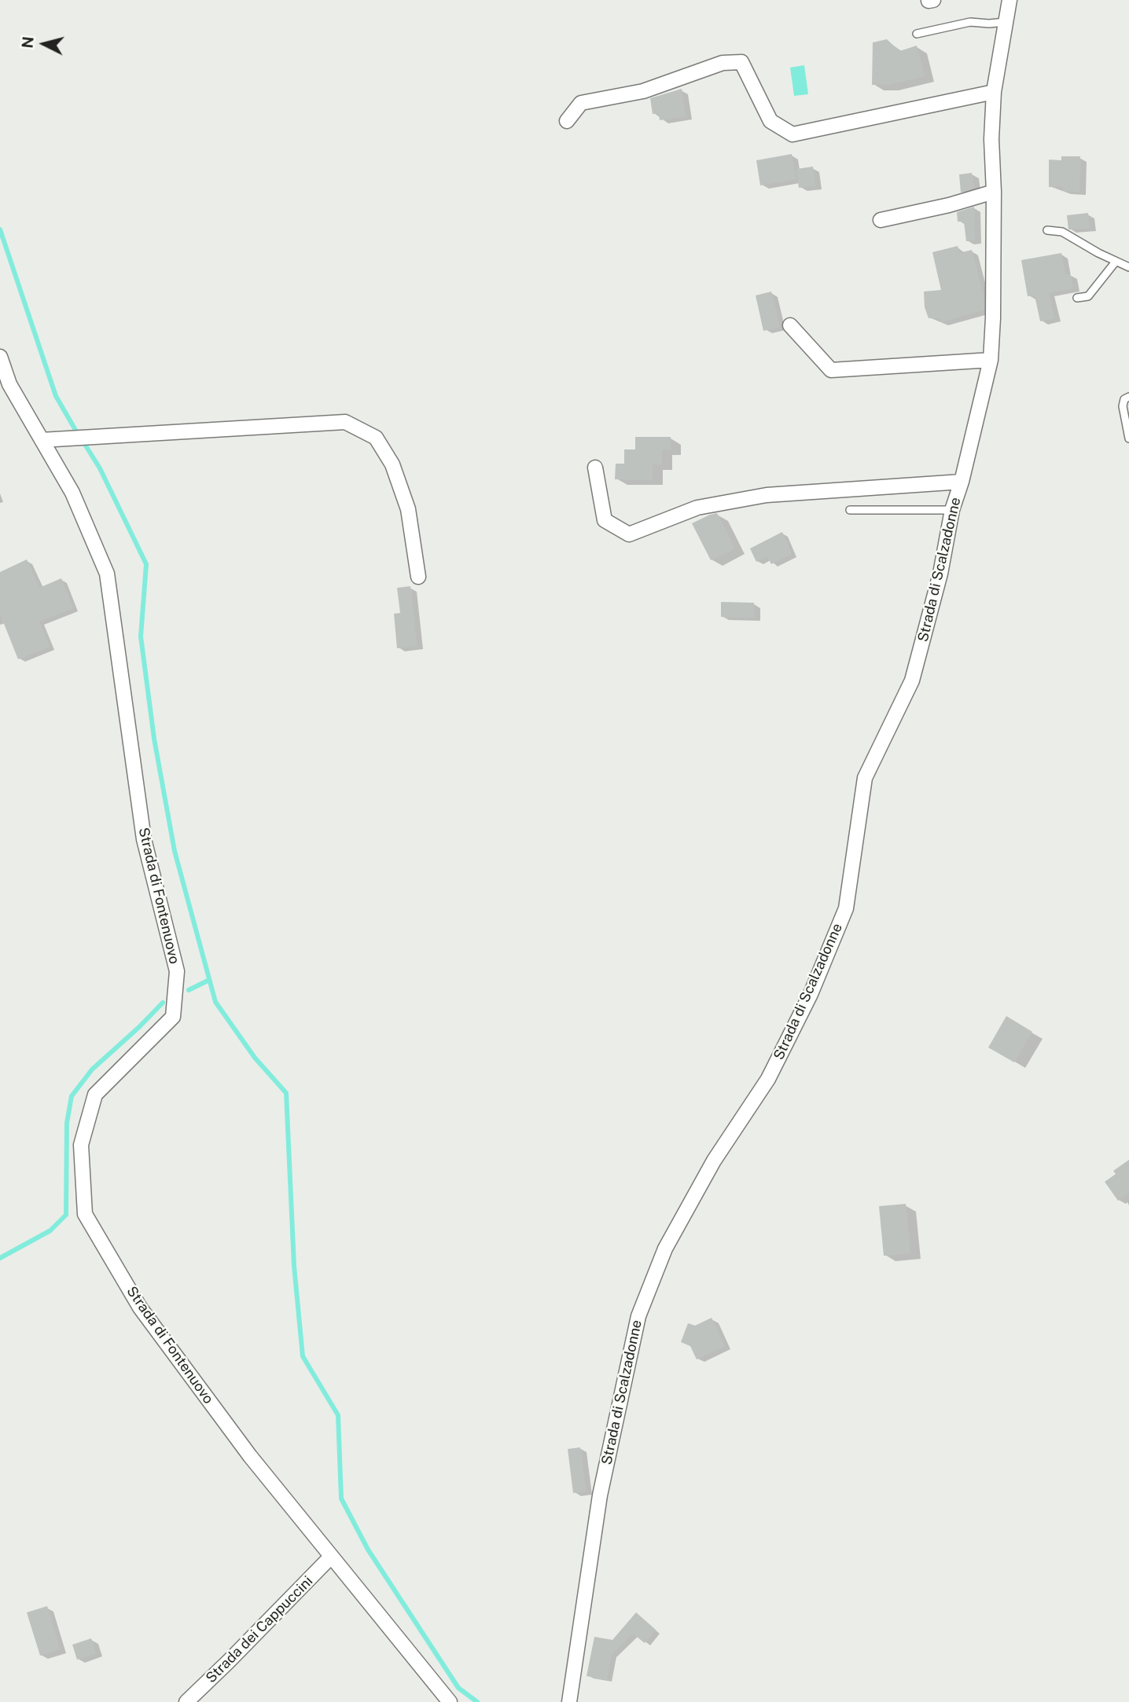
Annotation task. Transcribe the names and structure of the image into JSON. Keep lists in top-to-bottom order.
{
  "streets": {
    "street": ["Strada di Scalzadonne", "Strada di Fontenuovo", "Strada dei Cappuccini"]
  },
  "crossings": [
    ["Strada di Fontenuovo", "Strada dei Cappuccini"]
  ],
  "north": "left"
}
